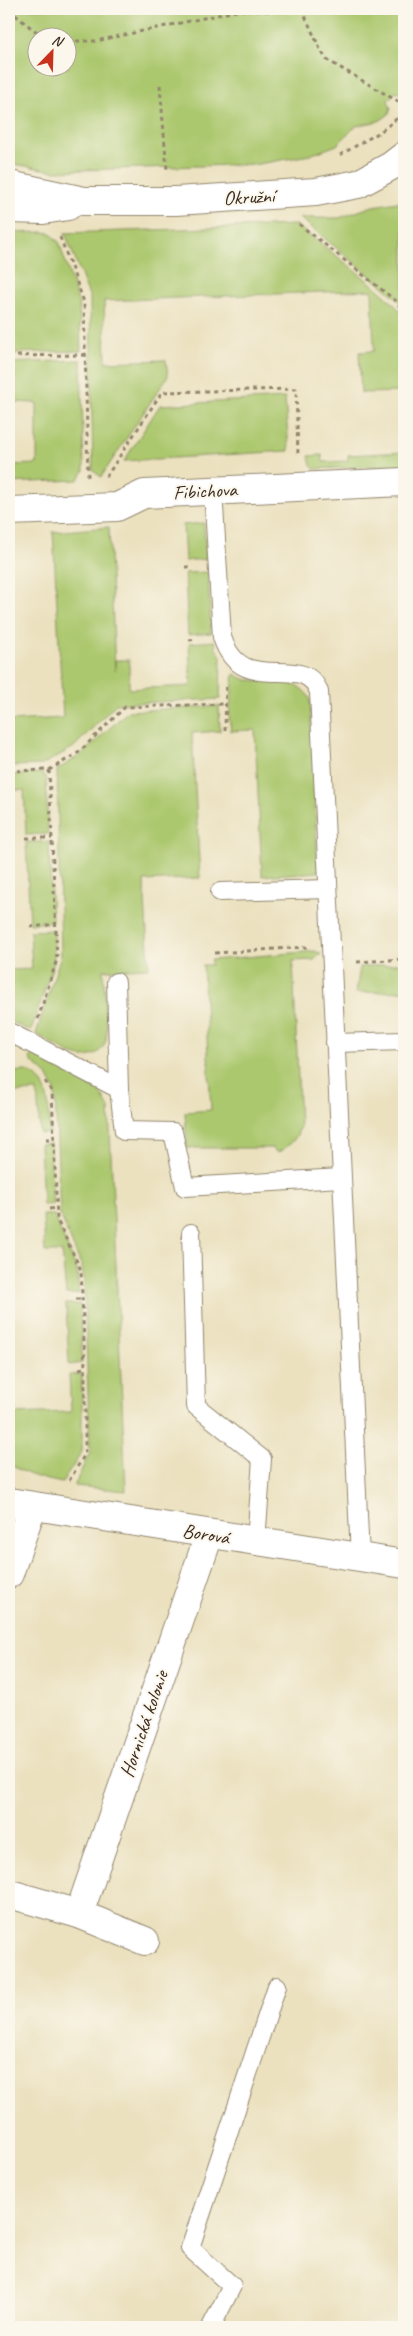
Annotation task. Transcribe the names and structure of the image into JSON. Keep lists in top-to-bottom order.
{
  "streets": {
    "street": [
      "Okružní",
      "Fibichova",
      "Borová",
      "Hornická kolonie"
    ]
  },
  "crossings": [
    ["Borová", "Hornická kolonie"]
  ],
  "north": "top right"
}
